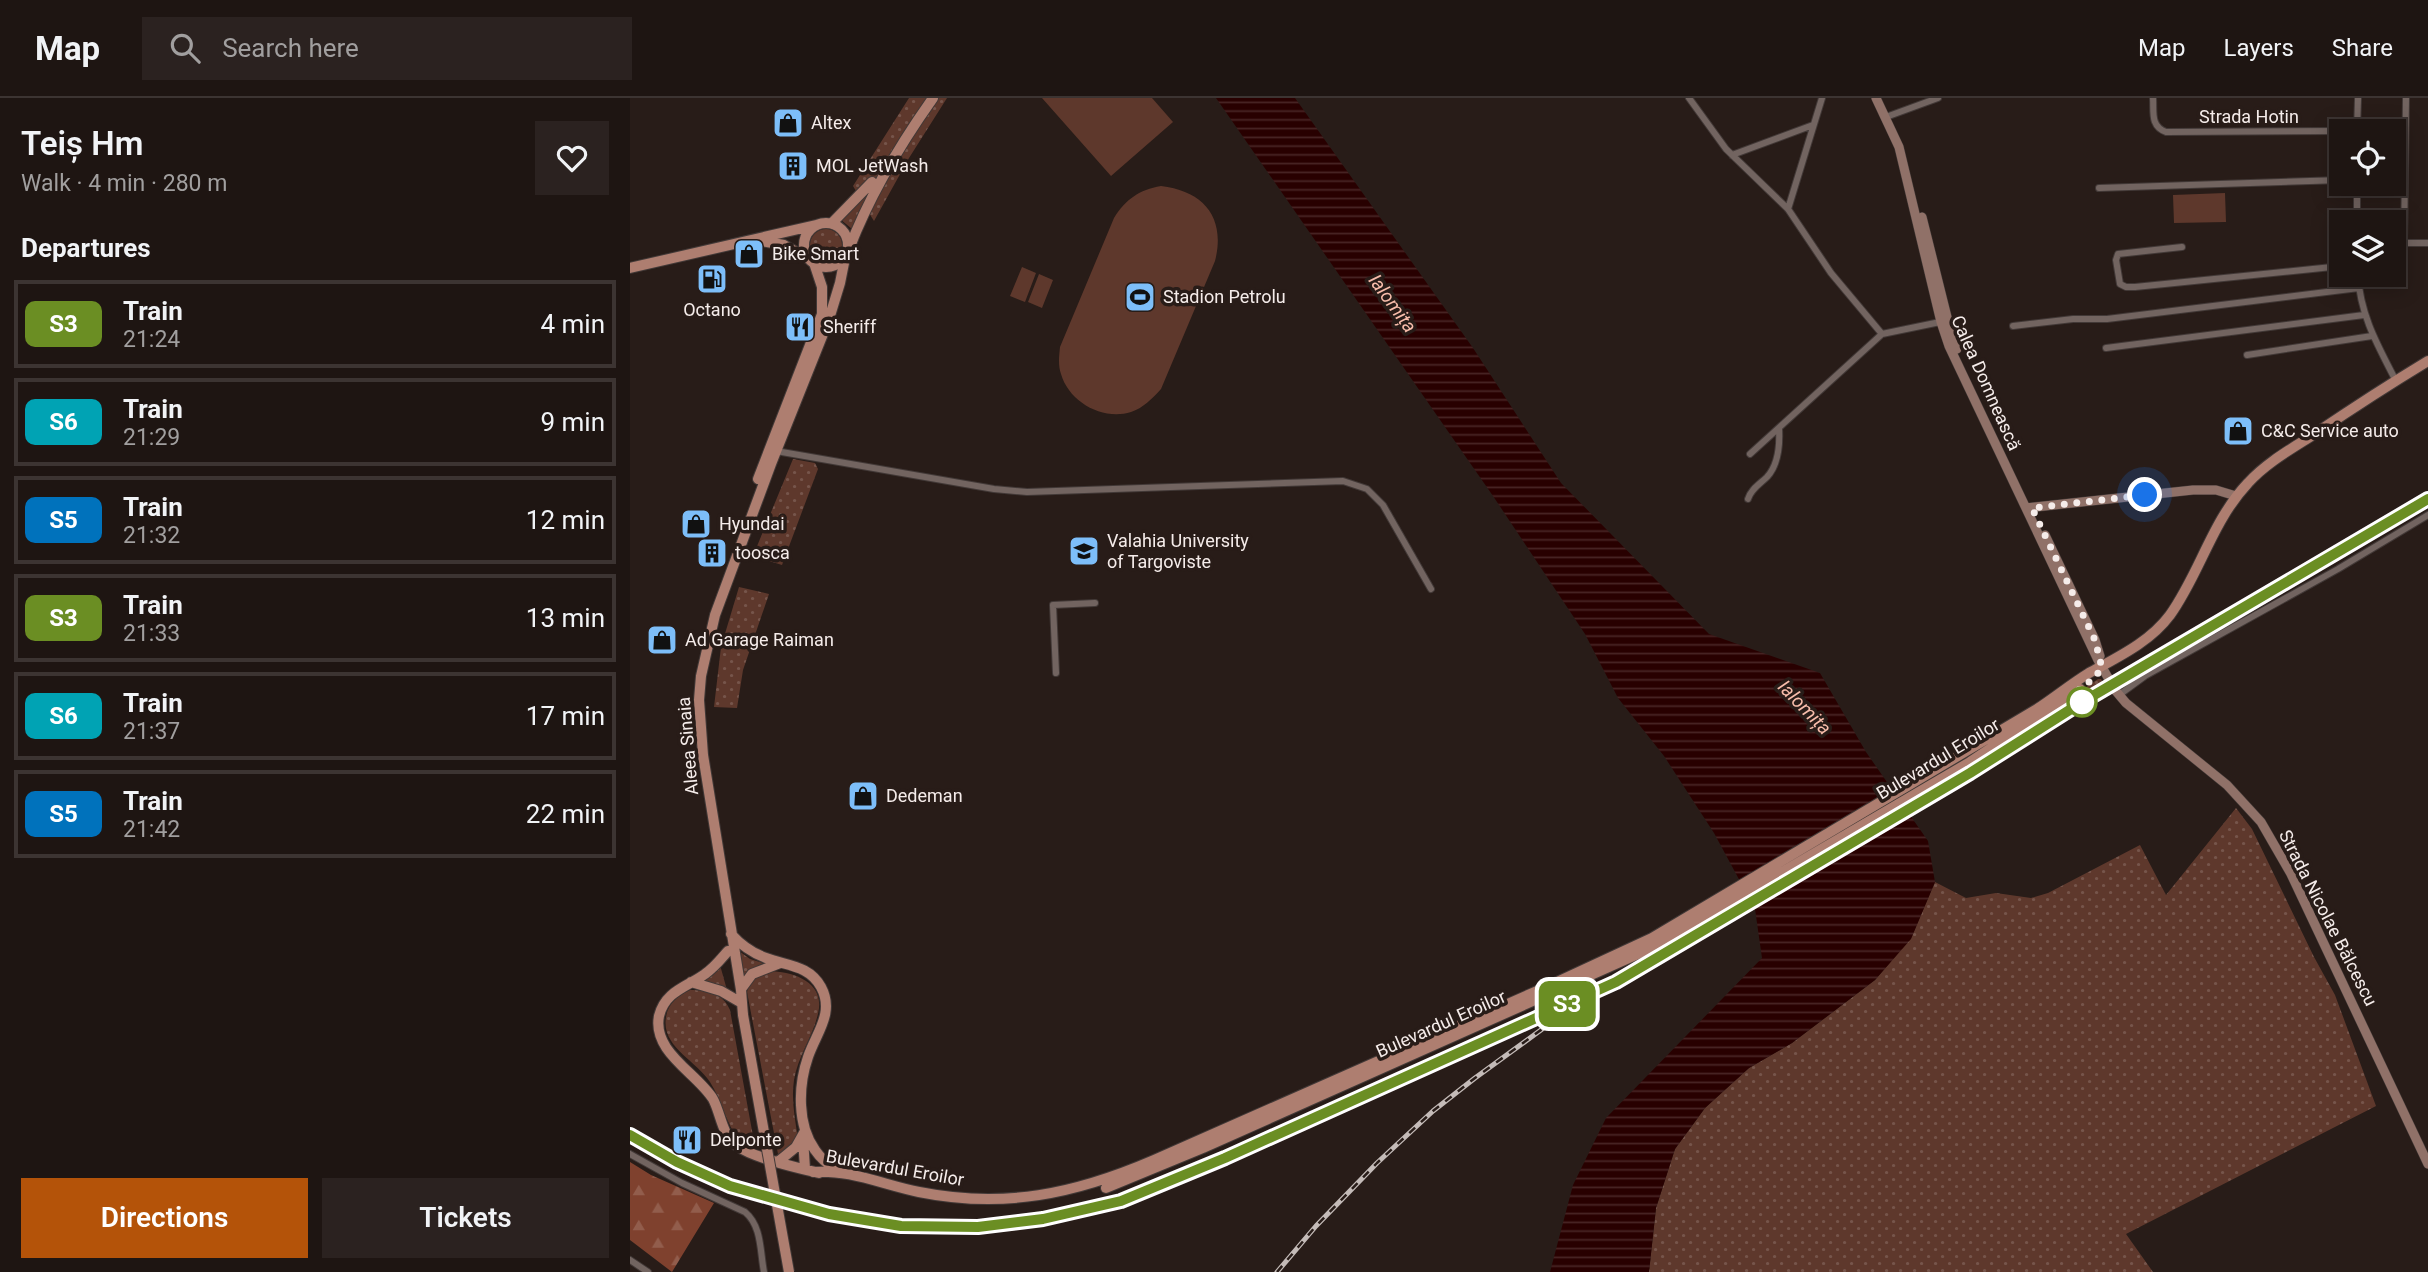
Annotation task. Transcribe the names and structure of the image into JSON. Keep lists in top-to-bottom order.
{
  "streets": {
    "main road": [
      "Calea Domnească",
      "Aleea Sinaia",
      "Bulevardul Eroilor",
      "Strada Nicolae Bălcescu"
    ],
    "street": ["Strada Hotin"]
  },
  "crossings": [
    ["Calea Domnească", "Bulevardul Eroilor"],
    ["Calea Domnească", "Strada Nicolae Bălcescu"],
    ["Aleea Sinaia", "Bulevardul Eroilor"],
    ["Bulevardul Eroilor", "Strada Nicolae Bălcescu"]
  ],
  "water": ["Ialomița"],
  "places": {
    "shop": [
      "Altex",
      "Bike Smart",
      "C&C Service auto",
      "Hyundai",
      "Ad Garage Raiman",
      "Dedeman"
    ],
    "building": ["MOL JetWash", "toosca"],
    "fuel station": ["Octano"],
    "sports": ["Stadion Petrolu"],
    "restaurant": ["Sheriff", "Delponte"],
    "school or university": ["Valahia University of Targoviste"]
  },
  "page": {
    "header": "Map",
    "search": "Search here",
    "nav": ["Map", "Layers", "Share"],
    "heading": [
      ["Teiș Hm", "Walk · 4 min · 280 m"],
      "Departures"
    ],
    "on_map": "S3",
    "list": [
      {
        "mark": "S3",
        "name": "Train",
        "note": "21:24",
        "value": "4 min"
      },
      {
        "mark": "S6",
        "name": "Train",
        "note": "21:29",
        "value": "9 min"
      },
      {
        "mark": "S5",
        "name": "Train",
        "note": "21:32",
        "value": "12 min"
      },
      {
        "mark": "S3",
        "name": "Train",
        "note": "21:33",
        "value": "13 min"
      },
      {
        "mark": "S6",
        "name": "Train",
        "note": "21:37",
        "value": "17 min"
      },
      {
        "mark": "S5",
        "name": "Train",
        "note": "21:42",
        "value": "22 min"
      }
    ],
    "buttons": ["Directions", "Tickets"]
  }
}
